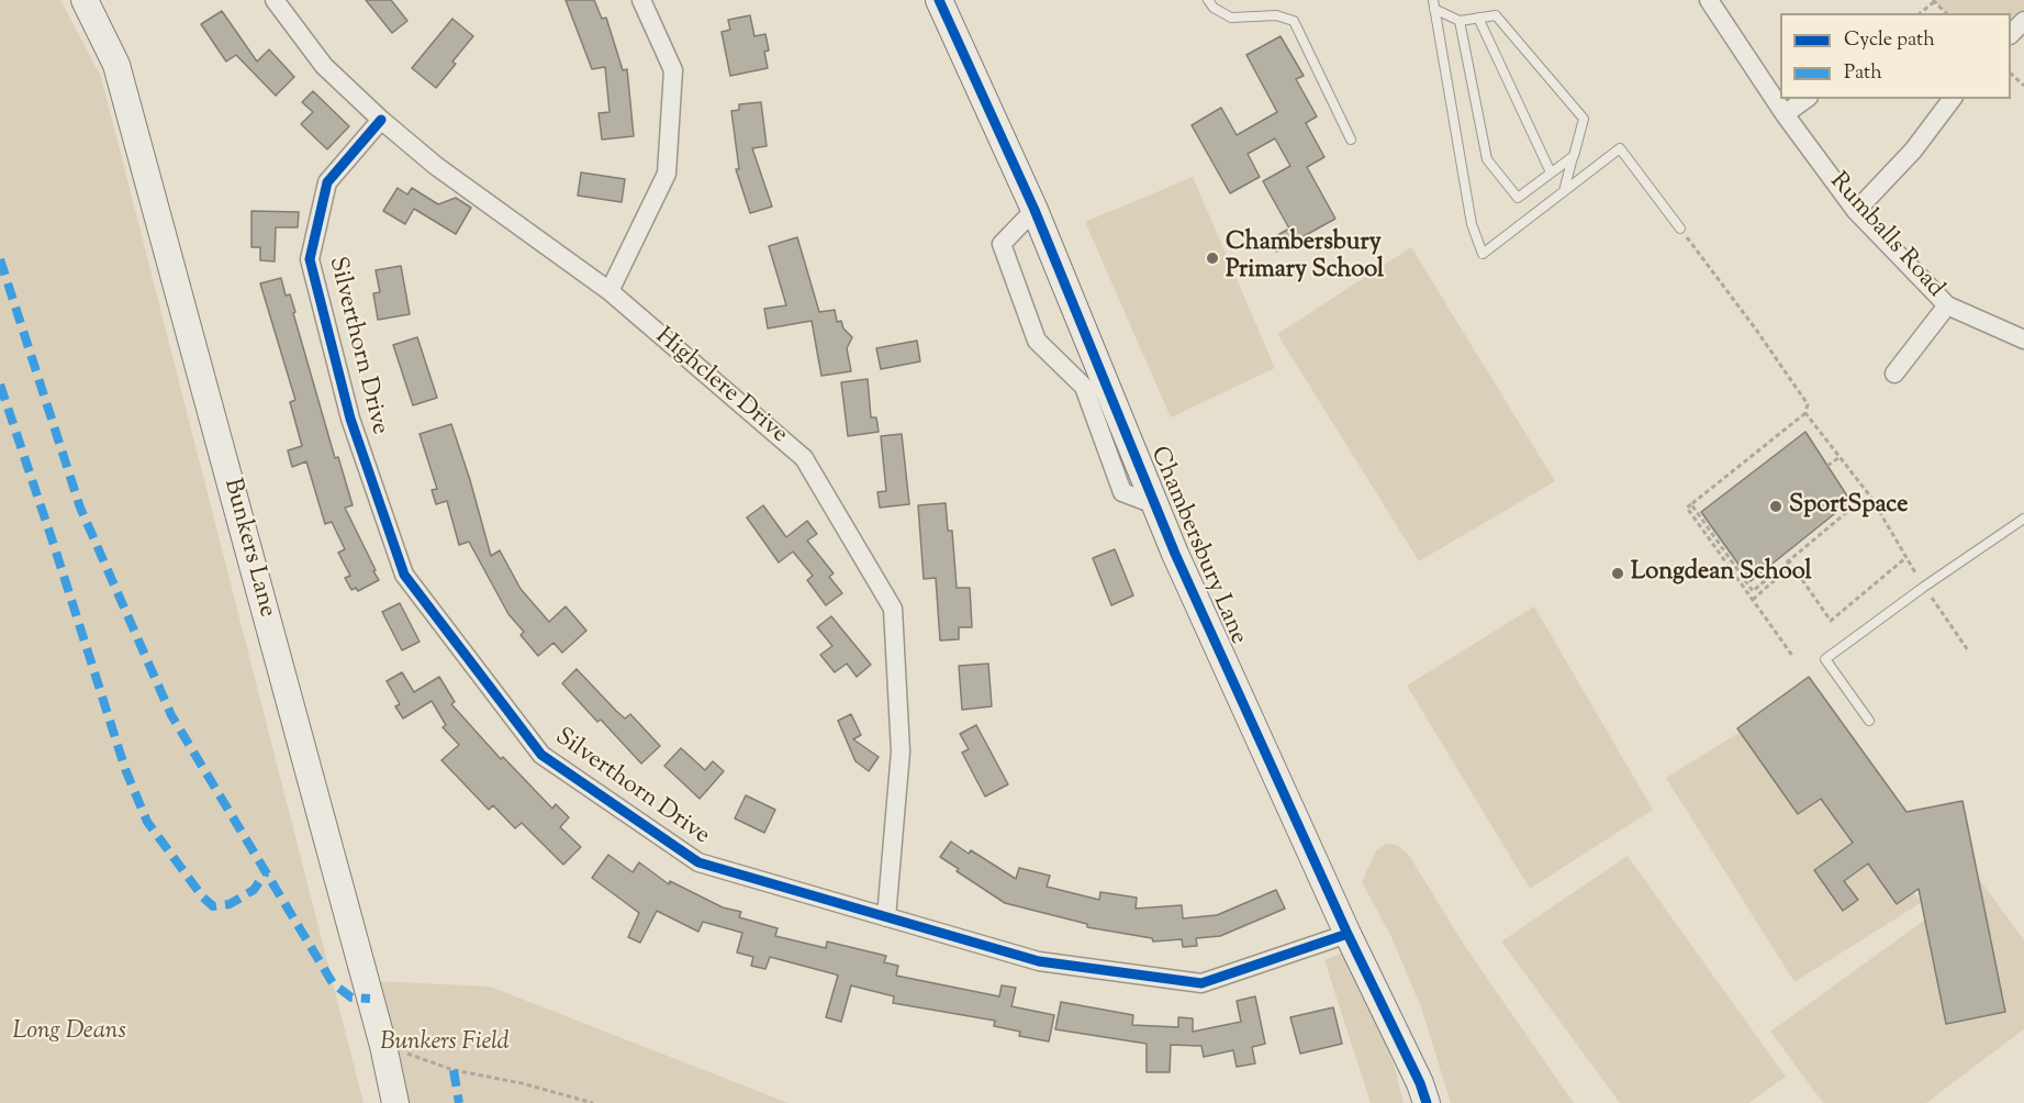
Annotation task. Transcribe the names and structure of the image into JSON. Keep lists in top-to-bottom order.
{
  "streets": {
    "street": [
      "Rumballs Road",
      "Silverthorn Drive",
      "Highclere Drive",
      "Chambersbury Lane",
      "Bunkers Lane"
    ]
  },
  "crossings": [
    ["Silverthorn Drive", "Highclere Drive"],
    ["Silverthorn Drive", "Chambersbury Lane"]
  ],
  "parks": ["Long Deans", "Bunkers Field"],
  "places": ["Chambersbury Primary School", "SportSpace", "Longdean School"],
  "legend": ["Cycle path", "Path"]
}
